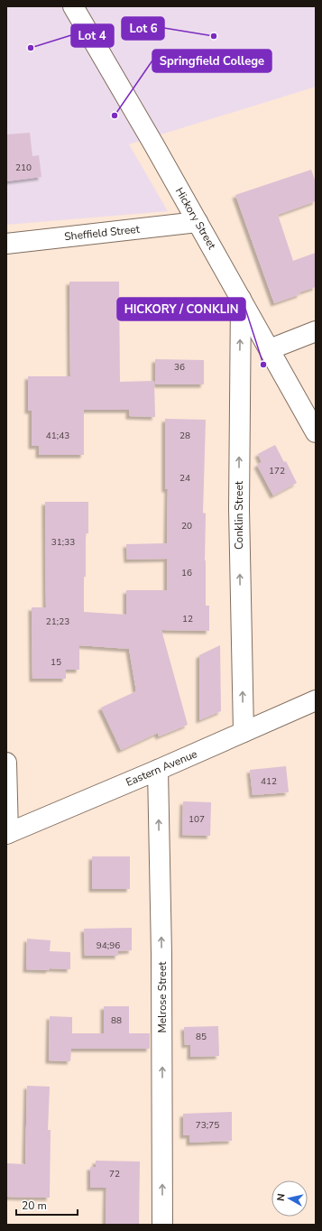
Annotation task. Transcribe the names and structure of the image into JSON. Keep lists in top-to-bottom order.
{
  "streets": {
    "street": [
      "Hickory Street",
      "Sheffield Street",
      "Conklin Street",
      "Eastern Avenue",
      "Melrose Street"
    ]
  },
  "crossings": [
    ["Hickory Street", "Sheffield Street"],
    ["Hickory Street", "Conklin Street"],
    ["Conklin Street", "Eastern Avenue"],
    ["Eastern Avenue", "Melrose Street"]
  ],
  "one_way": ["Conklin Street", "Melrose Street"],
  "places": [
    "Lot 6",
    "Lot 4",
    "Springfield College",
    "HICKORY / CONKLIN"
  ],
  "house_numbers": [
    "210",
    "36",
    "41;43",
    "28",
    "172",
    "24",
    "20",
    "31;33",
    "16",
    "12",
    "21;23",
    "15",
    "412",
    "107",
    "94;96",
    "88",
    "85",
    "73;75",
    "72"
  ],
  "scale_bar": "20 m",
  "north": "left"
}
